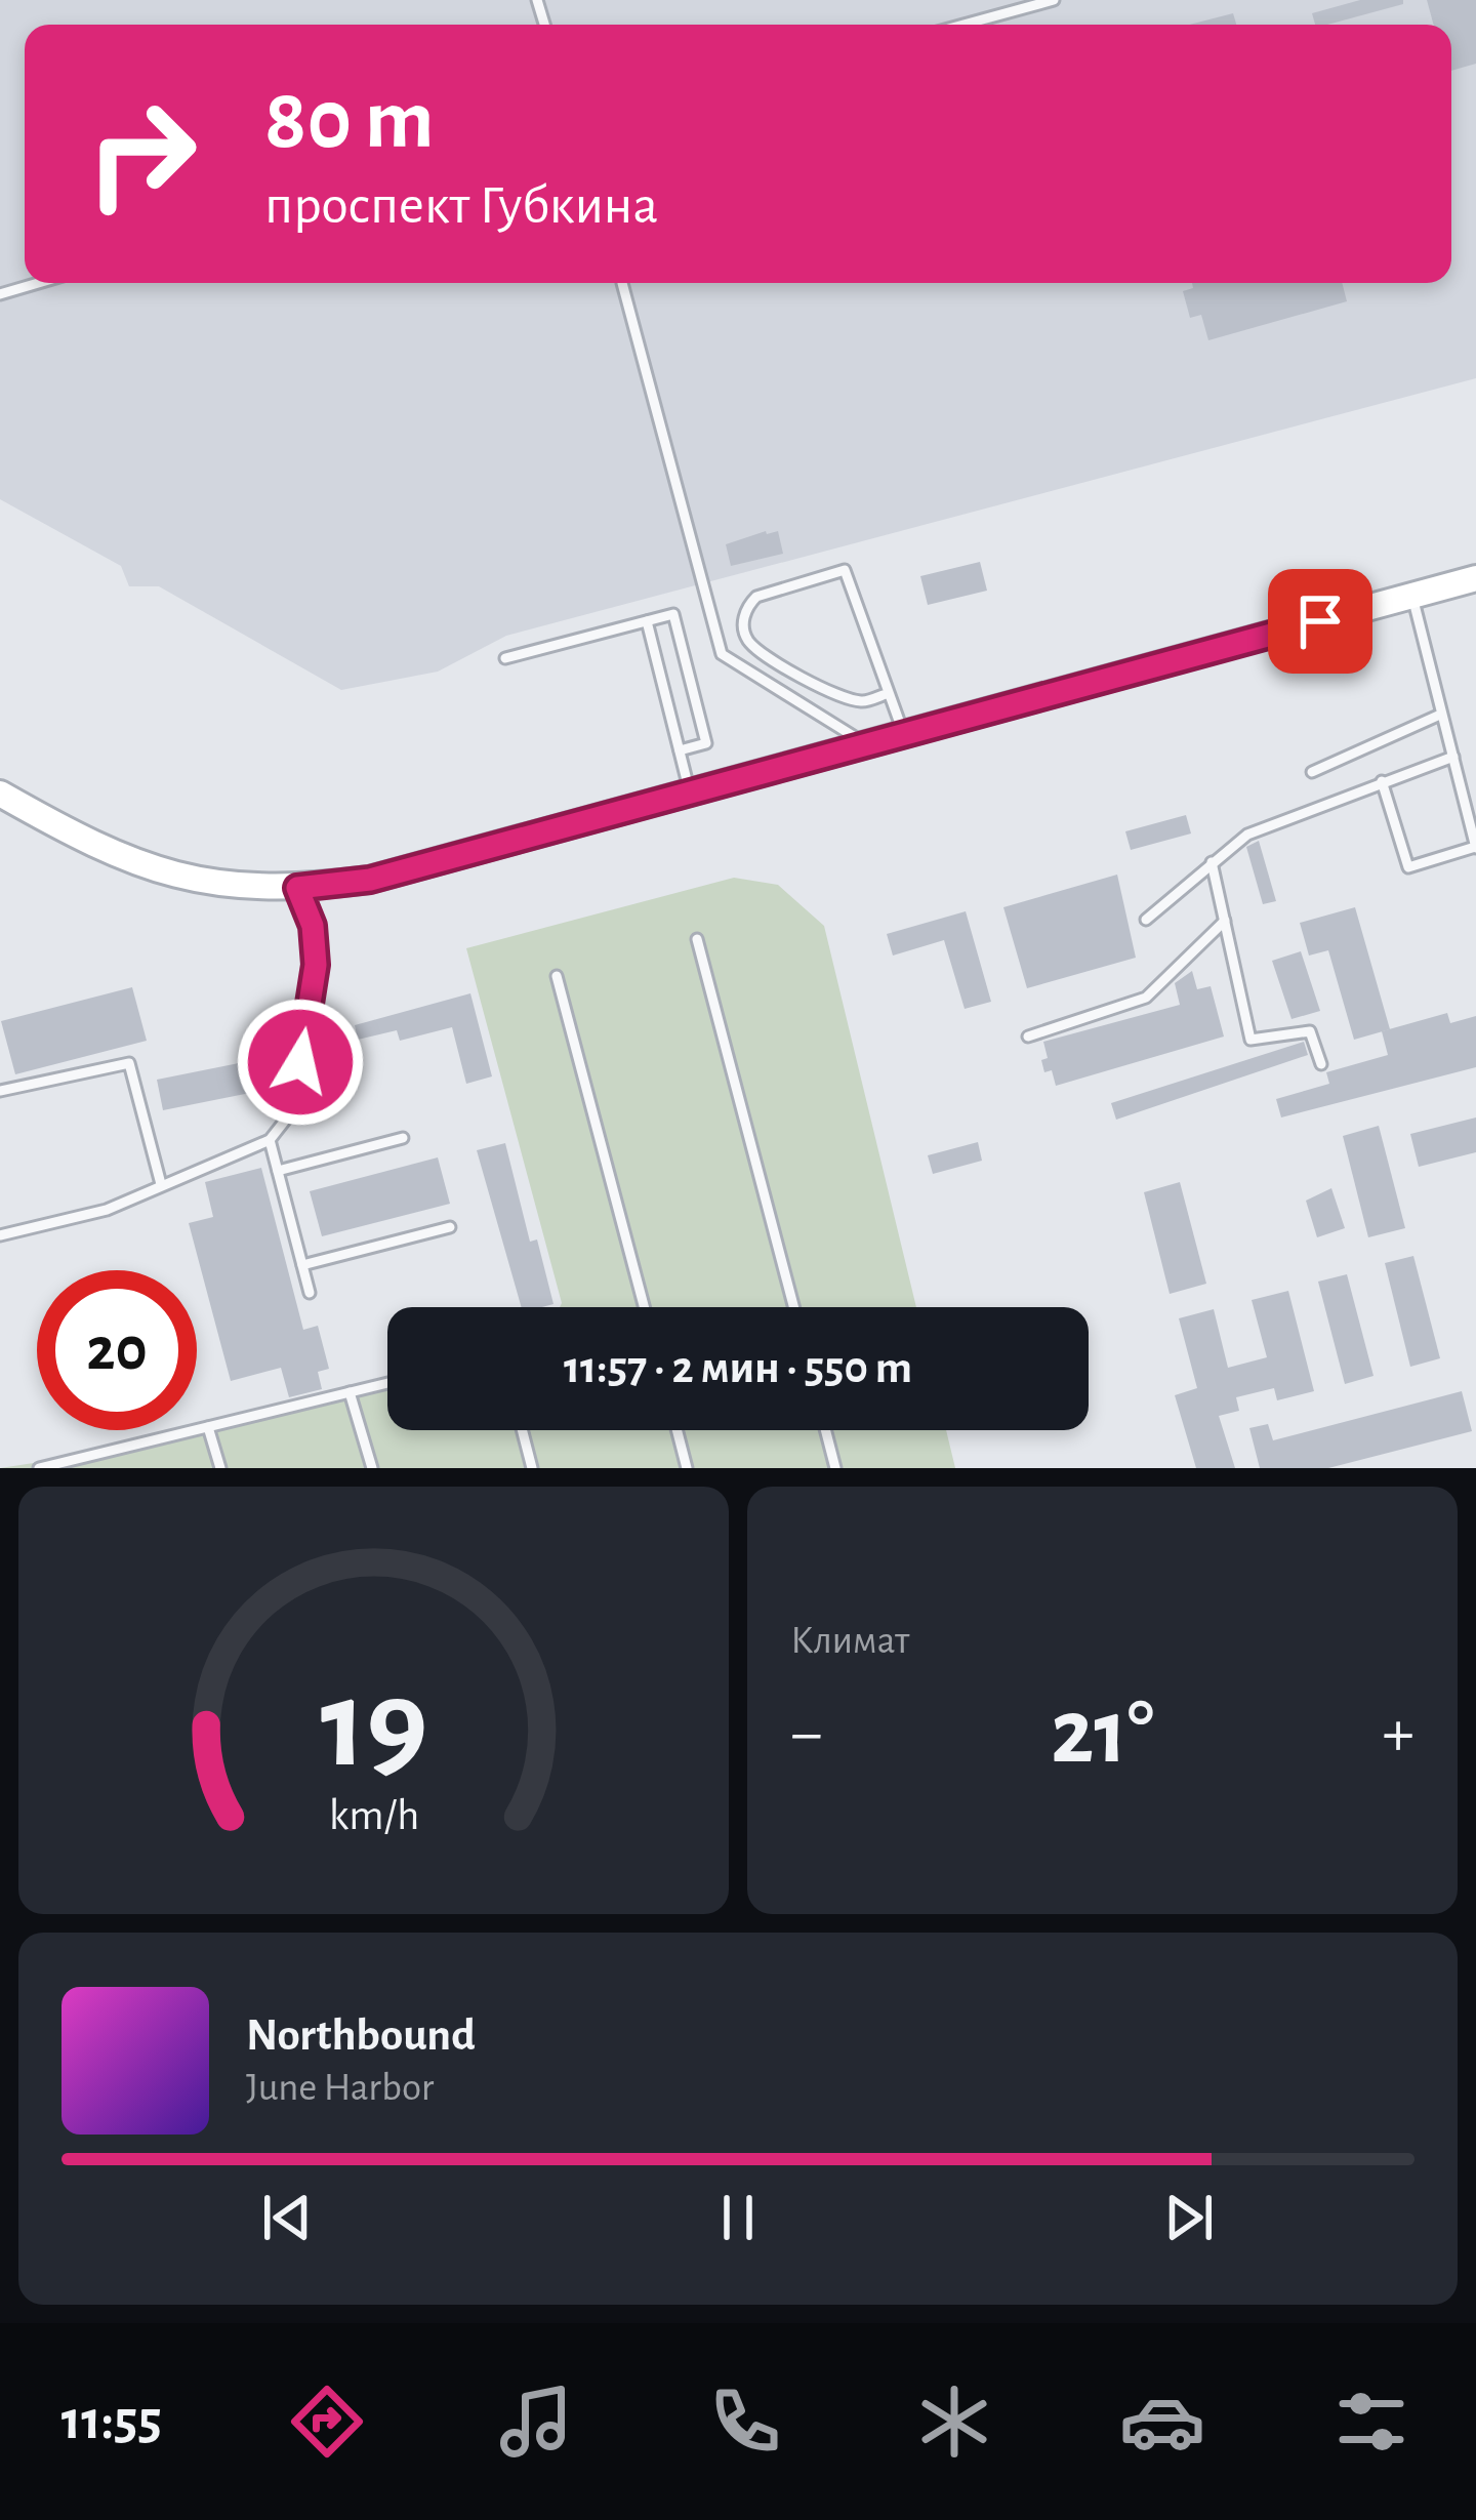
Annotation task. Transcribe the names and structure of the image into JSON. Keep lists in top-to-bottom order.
{
  "page": {
    "turn": ["80 m", "проспект Губкина"],
    "limit": "20",
    "trip": "11:57 · 2 мин · 550 m",
    "tile": "Климат",
    "heat": ["−", "21°", "+"],
    "song": ["Northbound", "June Harbor"],
    "tabs": "11:55",
    "gauge": ["19", "km/h"]
  }
}
